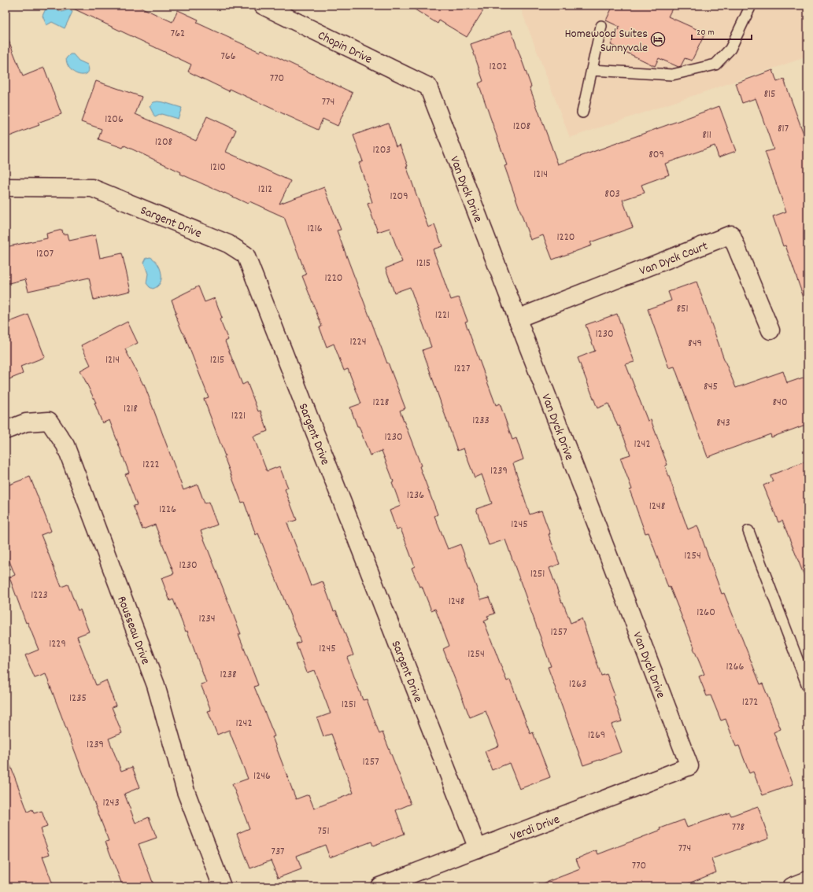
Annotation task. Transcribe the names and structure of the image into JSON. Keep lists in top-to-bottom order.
{
  "streets": {
    "street": [
      "Chopin Drive",
      "Van Dyck Drive",
      "Sargent Drive",
      "Van Dyck Court",
      "Rousseau Drive",
      "Verdi Drive"
    ]
  },
  "crossings": [
    ["Chopin Drive", "Van Dyck Drive"],
    ["Van Dyck Drive", "Van Dyck Court"],
    ["Van Dyck Drive", "Verdi Drive"],
    ["Sargent Drive", "Verdi Drive"]
  ],
  "places": {
    "hotel": ["Homewood Suites Sunnyvale"]
  },
  "house_numbers": [
    "762",
    "766",
    "1202",
    "770",
    "815",
    "774",
    "1206",
    "1208",
    "817",
    "811",
    "1208",
    "1203",
    "809",
    "1210",
    "1214",
    "1212",
    "803",
    "1209",
    "1216",
    "1220",
    "1207",
    "1215",
    "1220",
    "851",
    "1221",
    "1230",
    "1224",
    "849",
    "1214",
    "1215",
    "1227",
    "845",
    "1228",
    "840",
    "1218",
    "1221",
    "1233",
    "843",
    "1230",
    "1242",
    "1222",
    "1239",
    "1236",
    "1248",
    "1226",
    "1245",
    "1254",
    "1230",
    "1251",
    "1223",
    "1248",
    "1260",
    "1234",
    "1257",
    "1229",
    "1245",
    "1254",
    "1266",
    "1238",
    "1263",
    "1235",
    "1272",
    "1251",
    "1242",
    "1269",
    "1239",
    "1257",
    "1246",
    "1243",
    "778",
    "751",
    "774",
    "737",
    "770"
  ],
  "scale_bar": "20 m"
}
